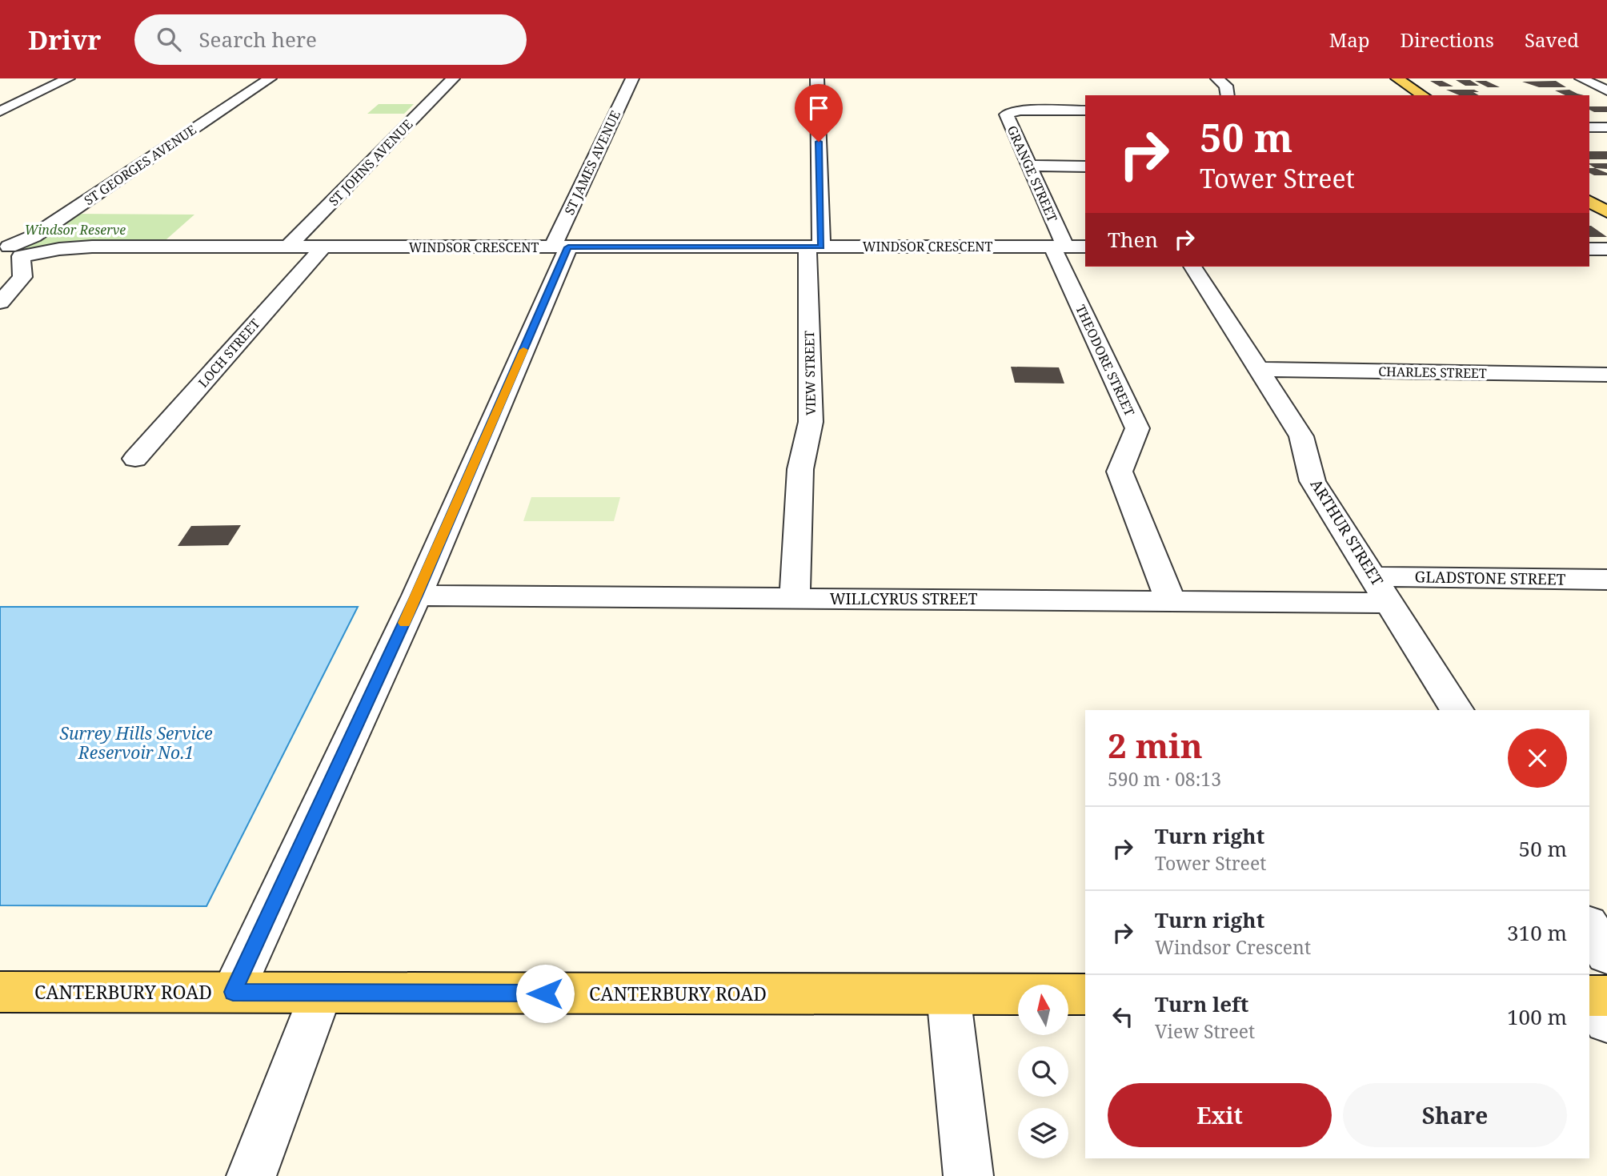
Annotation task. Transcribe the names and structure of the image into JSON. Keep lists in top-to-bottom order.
{
  "streets": {
    "main road": ["CANTERBURY ROAD"],
    "street": [
      "ST JOHNS AVENUE",
      "ST JAMES AVENUE",
      "ST GEORGES AVENUE",
      "GRANGE STREET",
      "WINDSOR CRESCENT",
      "LOCH STREET",
      "THEODORE STREET",
      "CHARLES STREET",
      "VIEW STREET",
      "ARTHUR STREET",
      "GLADSTONE STREET",
      "WILLCYRUS STREET"
    ]
  },
  "crossings": [
    ["ST JOHNS AVENUE", "WINDSOR CRESCENT"],
    ["ST JAMES AVENUE", "WINDSOR CRESCENT"],
    ["ST JAMES AVENUE", "WILLCYRUS STREET"],
    ["ST JAMES AVENUE", "CANTERBURY ROAD"],
    ["ST GEORGES AVENUE", "WINDSOR CRESCENT"],
    ["GRANGE STREET", "WINDSOR CRESCENT"],
    ["GRANGE STREET", "THEODORE STREET"],
    ["WINDSOR CRESCENT", "LOCH STREET"],
    ["WINDSOR CRESCENT", "THEODORE STREET"],
    ["WINDSOR CRESCENT", "VIEW STREET"],
    ["THEODORE STREET", "WILLCYRUS STREET"],
    ["CHARLES STREET", "ARTHUR STREET"],
    ["VIEW STREET", "WILLCYRUS STREET"],
    ["ARTHUR STREET", "GLADSTONE STREET"],
    ["ARTHUR STREET", "WILLCYRUS STREET"]
  ],
  "water": ["Surrey Hills Service Reservoir No.1"],
  "parks": ["Windsor Reserve"],
  "north": "top",
  "page": {
    "header": "Drivr",
    "search": "Search here",
    "nav": ["Map", "Directions", "Saved"],
    "turn": ["50 m", "Tower Street"],
    "then": "Then",
    "heading": ["2 min", "590 m · 08:13"],
    "list": [
      {
        "name": "Turn right",
        "note": "Tower Street",
        "value": "50 m"
      },
      {
        "name": "Turn right",
        "note": "Windsor Crescent",
        "value": "310 m"
      },
      {
        "name": "Turn left",
        "note": "View Street",
        "value": "100 m"
      }
    ],
    "buttons": ["Exit", "Share"]
  }
}
